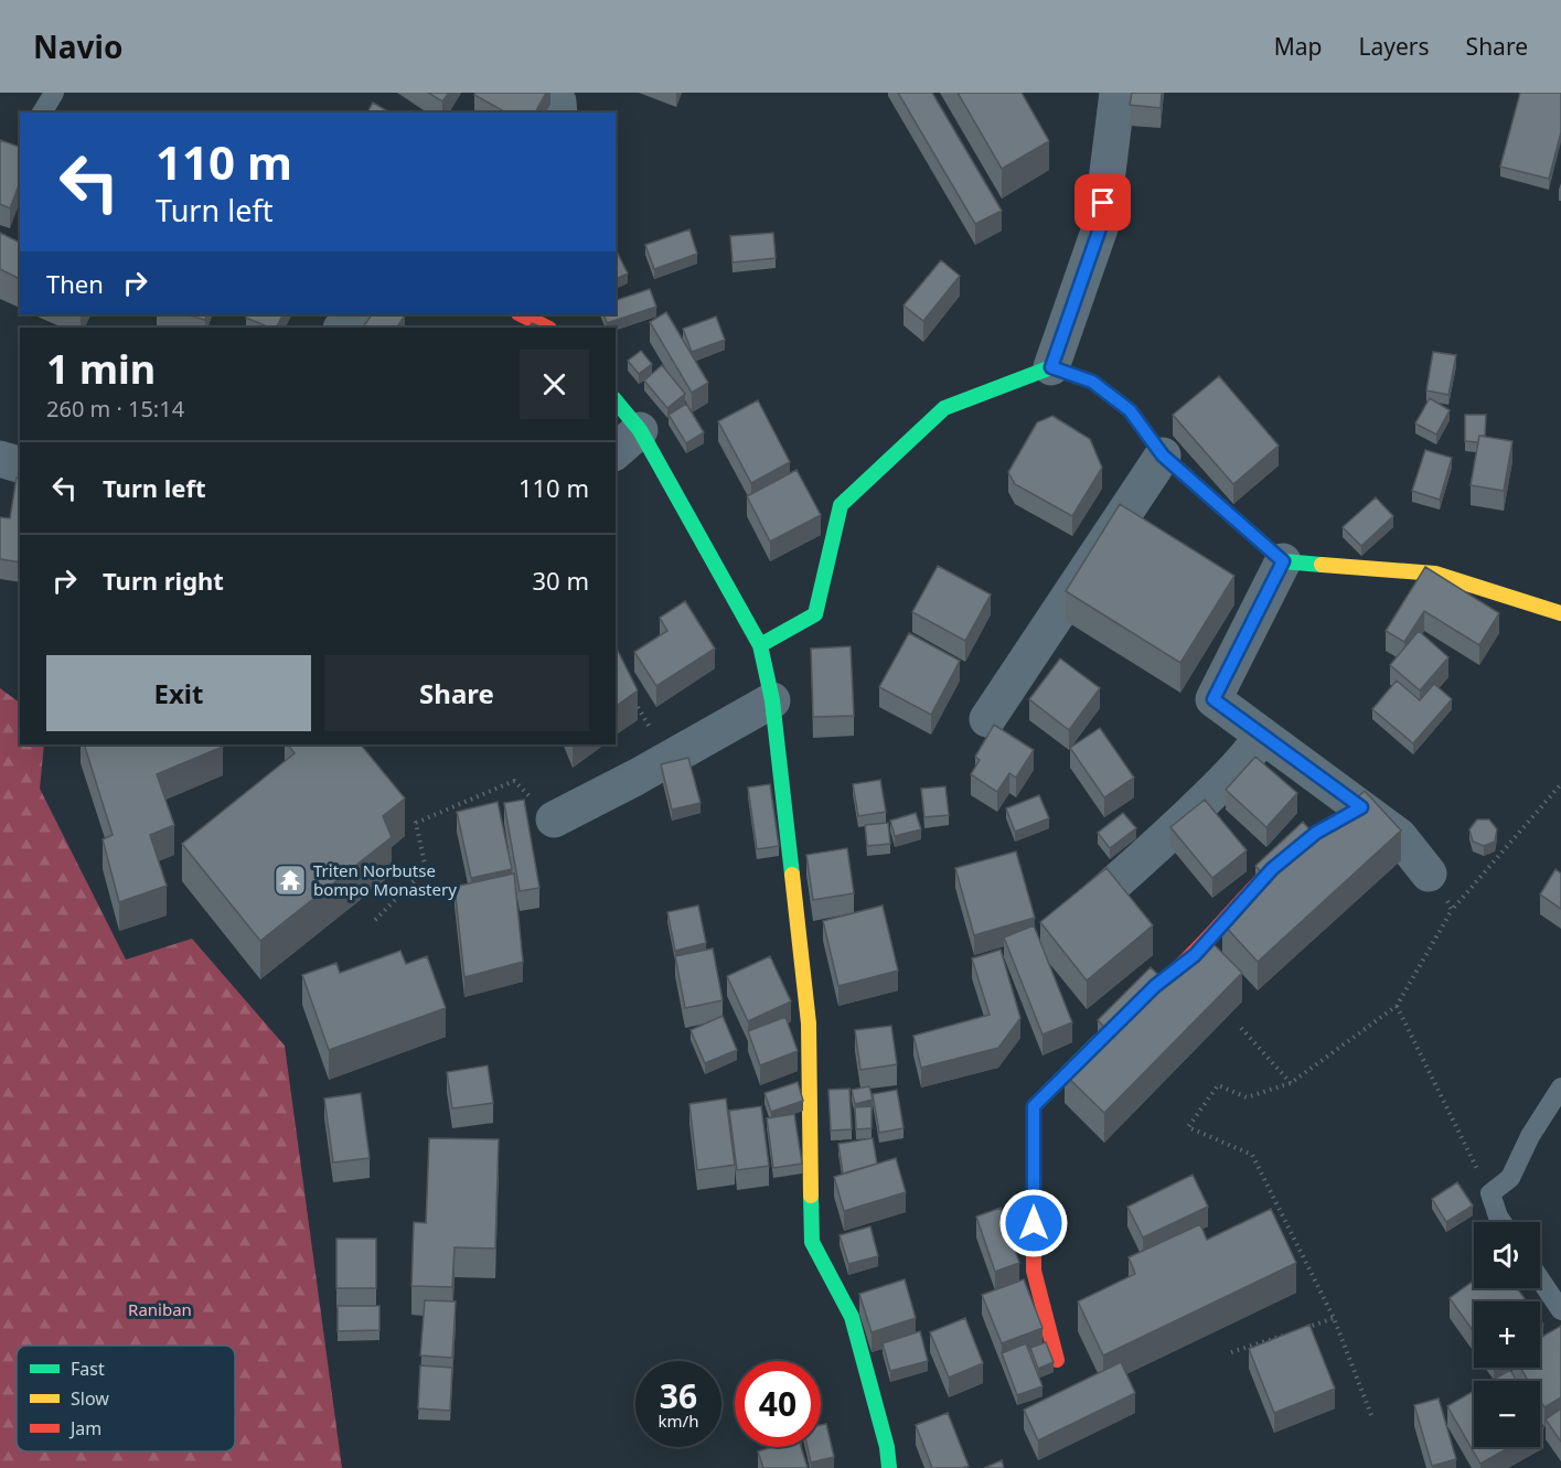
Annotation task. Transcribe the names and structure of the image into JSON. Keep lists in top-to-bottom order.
{
  "parks": ["Raniban"],
  "places": {
    "temple": ["Triten Norbutse bompo Monastery"]
  },
  "legend": ["Fast", "Slow", "Jam"],
  "page": {
    "header": "Navio",
    "nav": ["Map", "Layers", "Share"],
    "turn": ["110 m", "Turn left"],
    "then": "Then",
    "heading": ["1 min", "260 m · 15:14"],
    "list": [
      {
        "name": "Turn left",
        "value": "110 m"
      },
      {
        "name": "Turn right",
        "value": "30 m"
      }
    ],
    "buttons": ["Exit", "Share"],
    "map_buttons": ["+", "−"],
    "speed": "36 km/h",
    "limit": "40"
  }
}
